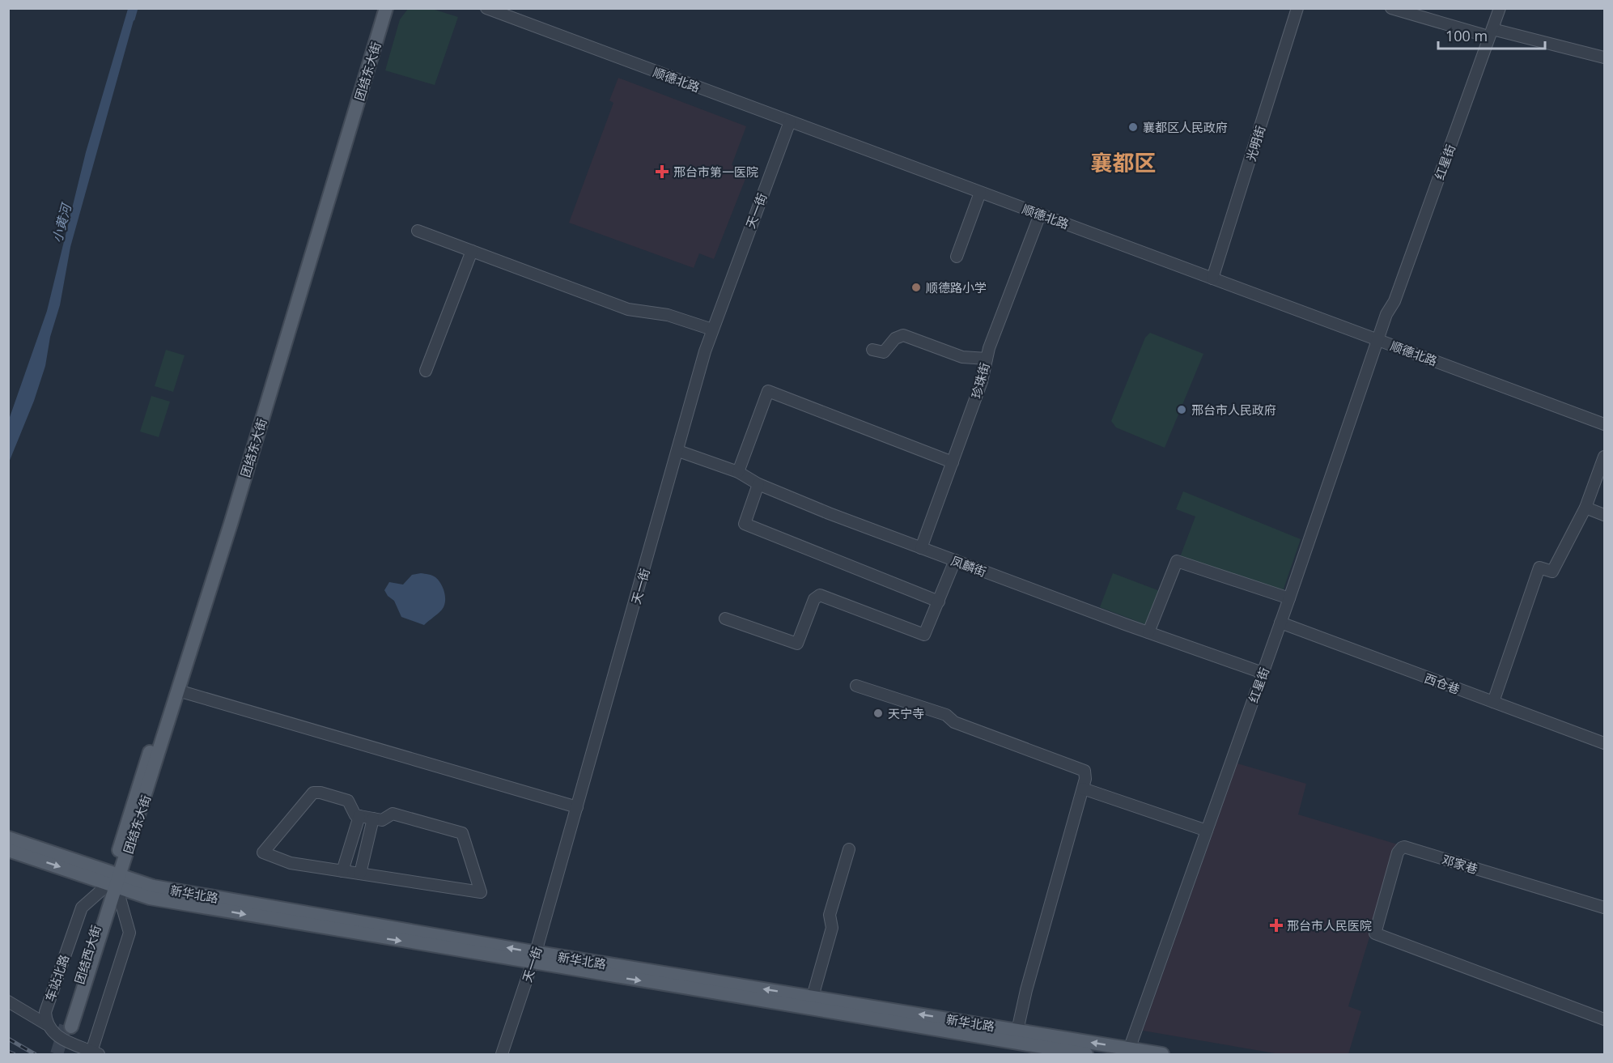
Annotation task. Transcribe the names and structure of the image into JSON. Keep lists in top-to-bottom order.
{
  "streets": {
    "main road": ["团结东大街", "新华北路", "团结西大街"],
    "street": [
      "顺德北路",
      "光明街",
      "红星街",
      "天一街",
      "珍珠街",
      "凤麟街",
      "西仓巷",
      "邓家巷",
      "车站北路"
    ]
  },
  "crossings": [
    ["团结东大街", "新华北路"],
    ["团结东大街", "团结西大街"],
    ["团结东大街", "车站北路"],
    ["顺德北路", "光明街"],
    ["顺德北路", "红星街"],
    ["顺德北路", "天一街"],
    ["顺德北路", "珍珠街"],
    ["红星街", "凤麟街"],
    ["红星街", "西仓巷"],
    ["红星街", "新华北路"],
    ["天一街", "凤麟街"],
    ["天一街", "新华北路"],
    ["珍珠街", "凤麟街"],
    ["新华北路", "团结西大街"],
    ["新华北路", "车站北路"],
    ["团结西大街", "车站北路"]
  ],
  "districts": ["襄都区"],
  "water": ["小黄河"],
  "places": {
    "other": [
      "襄都区人民政府",
      "顺德路小学",
      "邢台市人民政府",
      "天宁寺"
    ],
    "health": ["邢台市第一医院", "邢台市人民医院"]
  },
  "scale_bar": "100 m"
}
